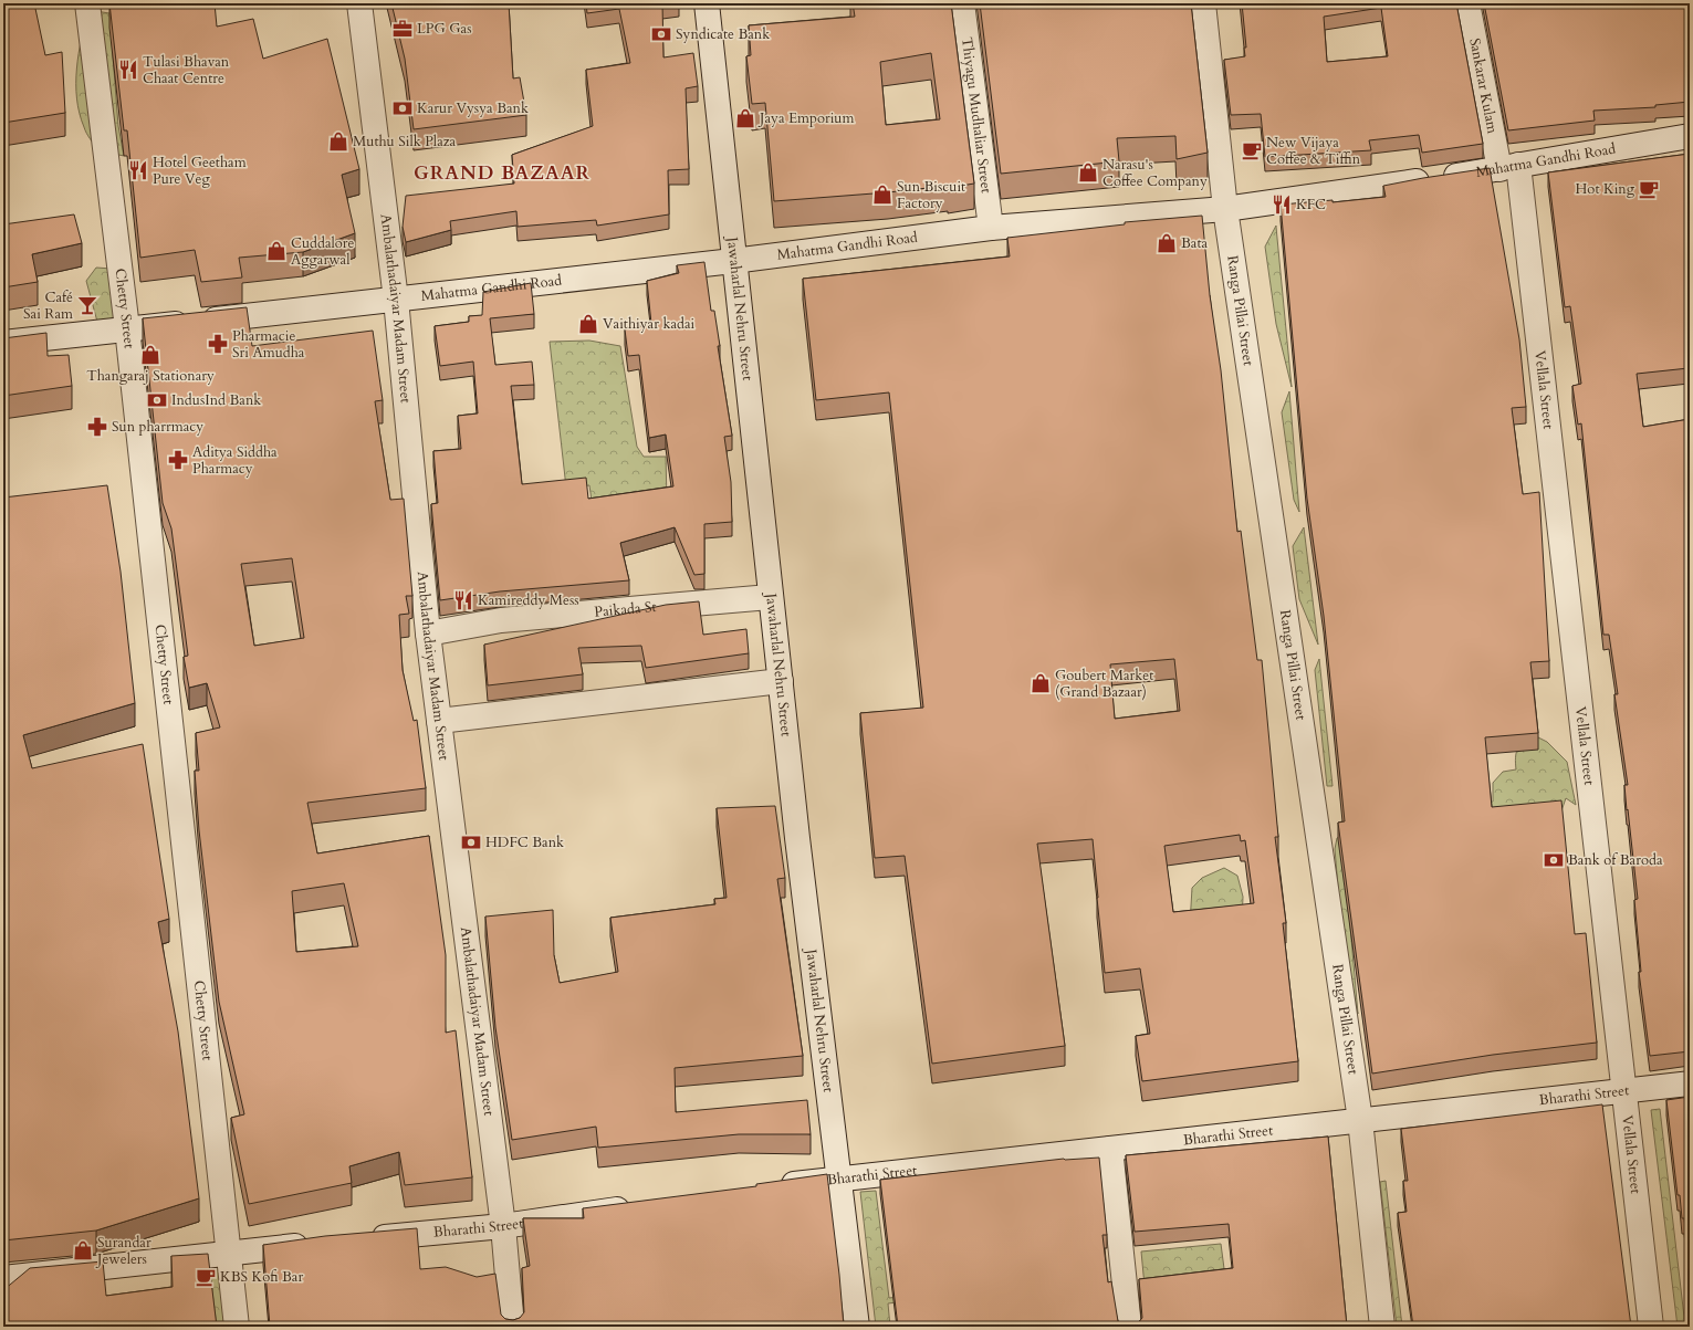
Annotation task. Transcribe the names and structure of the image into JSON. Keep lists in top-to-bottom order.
{
  "streets": {
    "street": [
      "Sankarar Kulam",
      "Thiyagu Mudhaliar Street",
      "Mahatma Gandhi Road",
      "Chetty Street",
      "Ambalathadaiyar Madam Street",
      "Jawaharlal Nehru Street",
      "Ranga Pillai Street",
      "Vellala Street",
      "Paikada St",
      "Bharathi Street"
    ]
  },
  "crossings": [
    ["Sankarar Kulam", "Mahatma Gandhi Road"],
    ["Sankarar Kulam", "Vellala Street"],
    ["Thiyagu Mudhaliar Street", "Mahatma Gandhi Road"],
    ["Mahatma Gandhi Road", "Chetty Street"],
    ["Mahatma Gandhi Road", "Ambalathadaiyar Madam Street"],
    ["Mahatma Gandhi Road", "Jawaharlal Nehru Street"],
    ["Mahatma Gandhi Road", "Ranga Pillai Street"],
    ["Mahatma Gandhi Road", "Vellala Street"],
    ["Ambalathadaiyar Madam Street", "Paikada St"],
    ["Ambalathadaiyar Madam Street", "Bharathi Street"],
    ["Jawaharlal Nehru Street", "Paikada St"],
    ["Jawaharlal Nehru Street", "Bharathi Street"],
    ["Ranga Pillai Street", "Bharathi Street"],
    ["Vellala Street", "Bharathi Street"]
  ],
  "districts": ["GRAND BAZAAR"],
  "places": {
    "office": ["LPG Gas"],
    "bank": [
      "Syndicate Bank",
      "Karur Vysya Bank",
      "IndusInd Bank",
      "HDFC Bank",
      "Bank of Baroda"
    ],
    "restaurant": [
      "Tulasi Bhavan Chaat Centre",
      "Hotel Geetham Pure Veg",
      "KFC",
      "Kamireddy Mess"
    ],
    "shop": [
      "Jaya Emporium",
      "Muthu Silk Plaza",
      "Narasu's Coffee Company",
      "Sun Biscuit Factory",
      "Bata",
      "Cuddalore Aggarwal",
      "Vaithiyar kadai",
      "Thangaraj Stationary",
      "Goubert Market (Grand Bazaar)",
      "Surandar Jewelers"
    ],
    "cafe": ["New Vijaya Coffee & Tiffin", "Hot King", "KBS Kofi Bar"],
    "bar": ["Café Sai Ram"],
    "pharmacy": ["Pharmacie Sri Amudha", "Sun pharrmacy", "Aditya Siddha Pharmacy"]
  }
}
